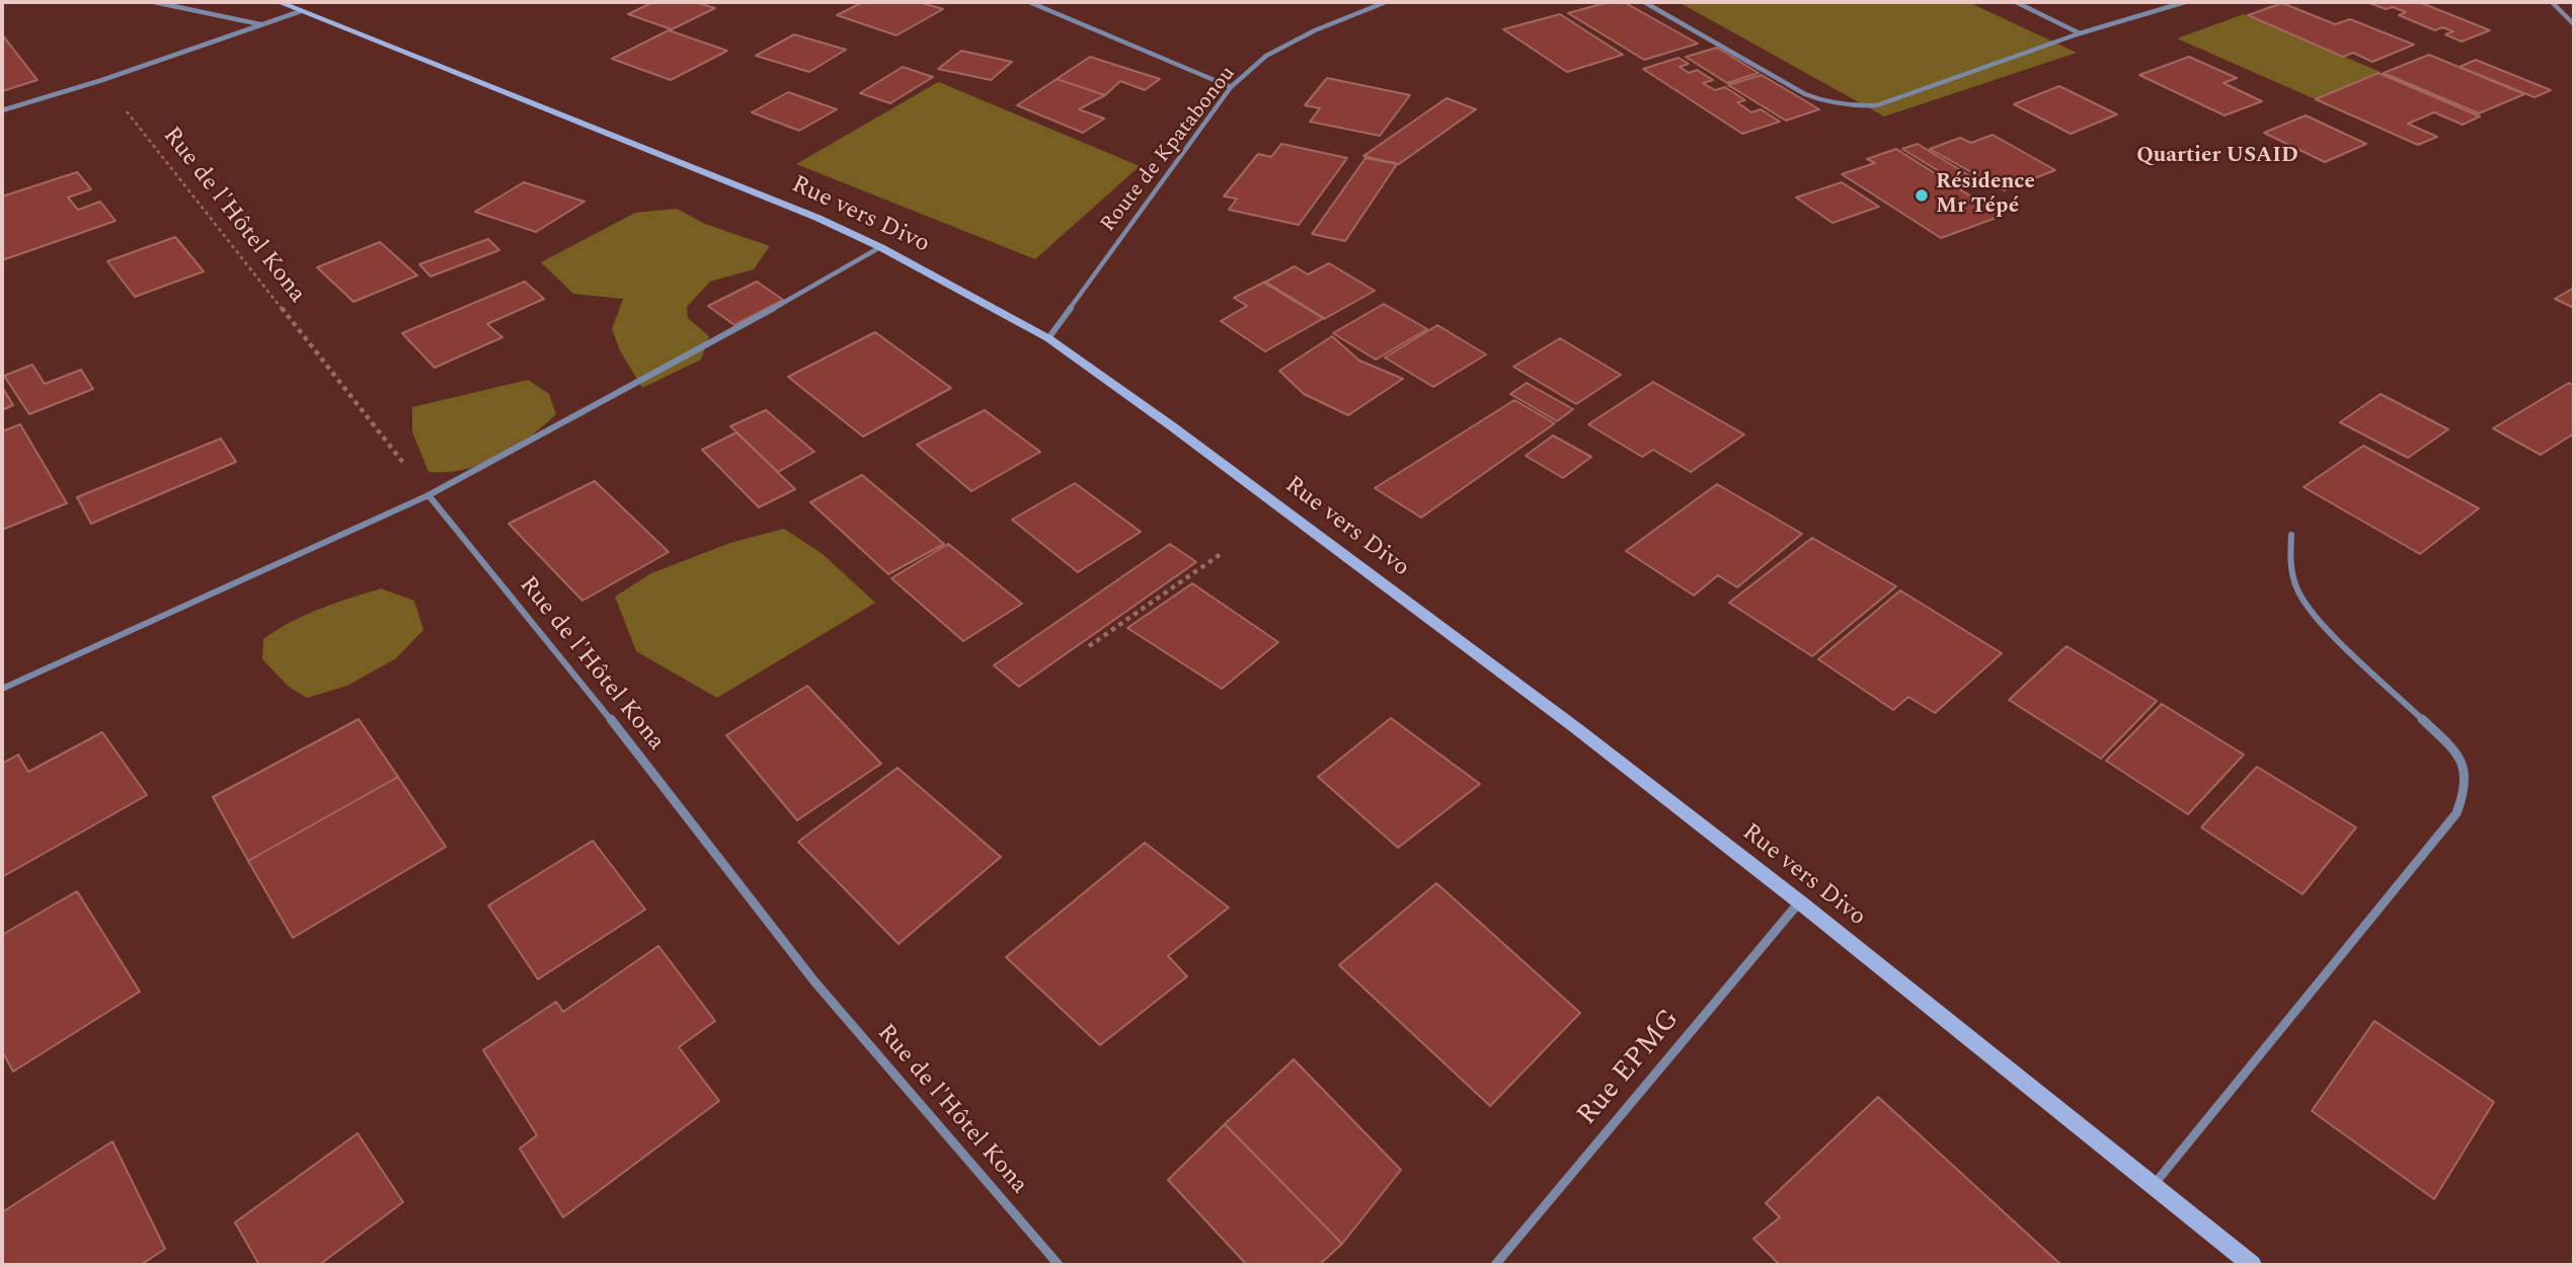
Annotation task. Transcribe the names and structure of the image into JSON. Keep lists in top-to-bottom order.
{
  "streets": {
    "main road": ["Rue vers Divo"],
    "street": ["Route de Kpatabonou", "Rue de l'Hôtel Kona", "Rue EPMG"]
  },
  "crossings": [
    ["Route de Kpatabonou", "Rue vers Divo"],
    ["Rue vers Divo", "Rue EPMG"]
  ],
  "districts": ["Quartier USAID"],
  "places": ["Résidence Mr Tépé"]
}
